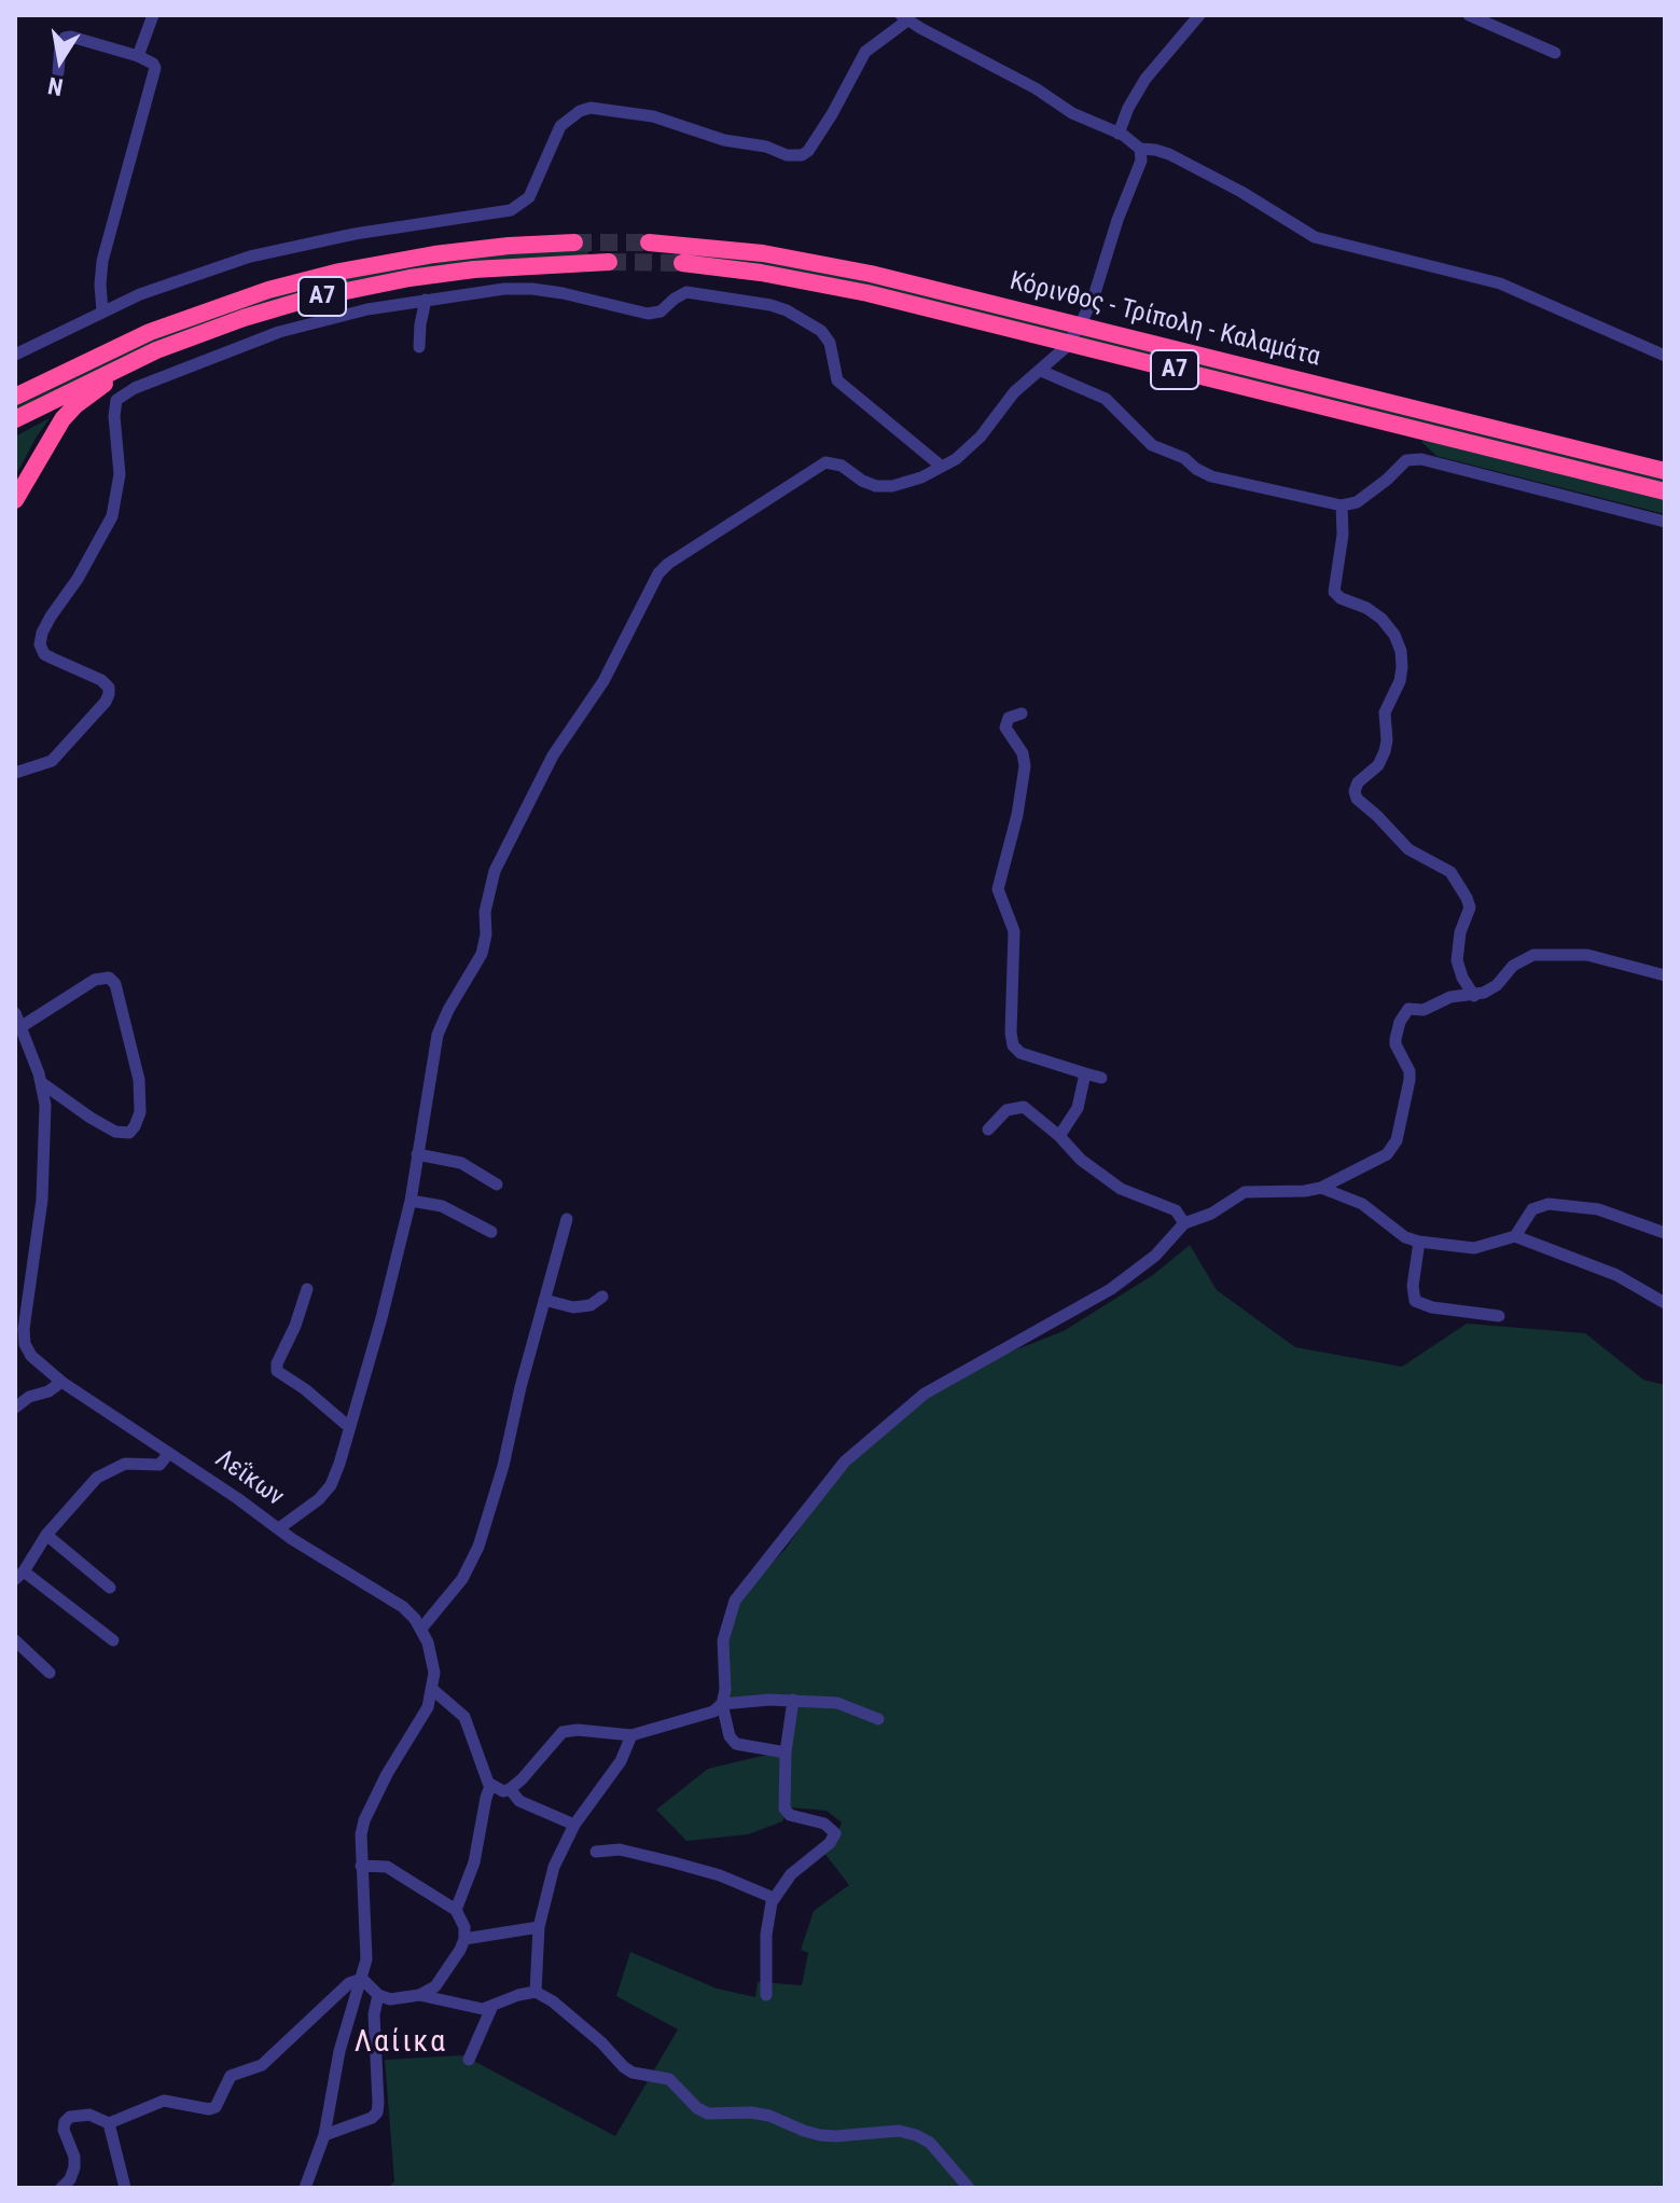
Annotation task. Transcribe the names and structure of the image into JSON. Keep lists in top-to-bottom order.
{
  "streets": {
    "highway": ["Α7", "Κόρινθος - Τρίπολη - Καλαμάτα"],
    "street": ["Λεΐκων"]
  },
  "districts": ["Λαίικα"],
  "north": "bottom"
}
